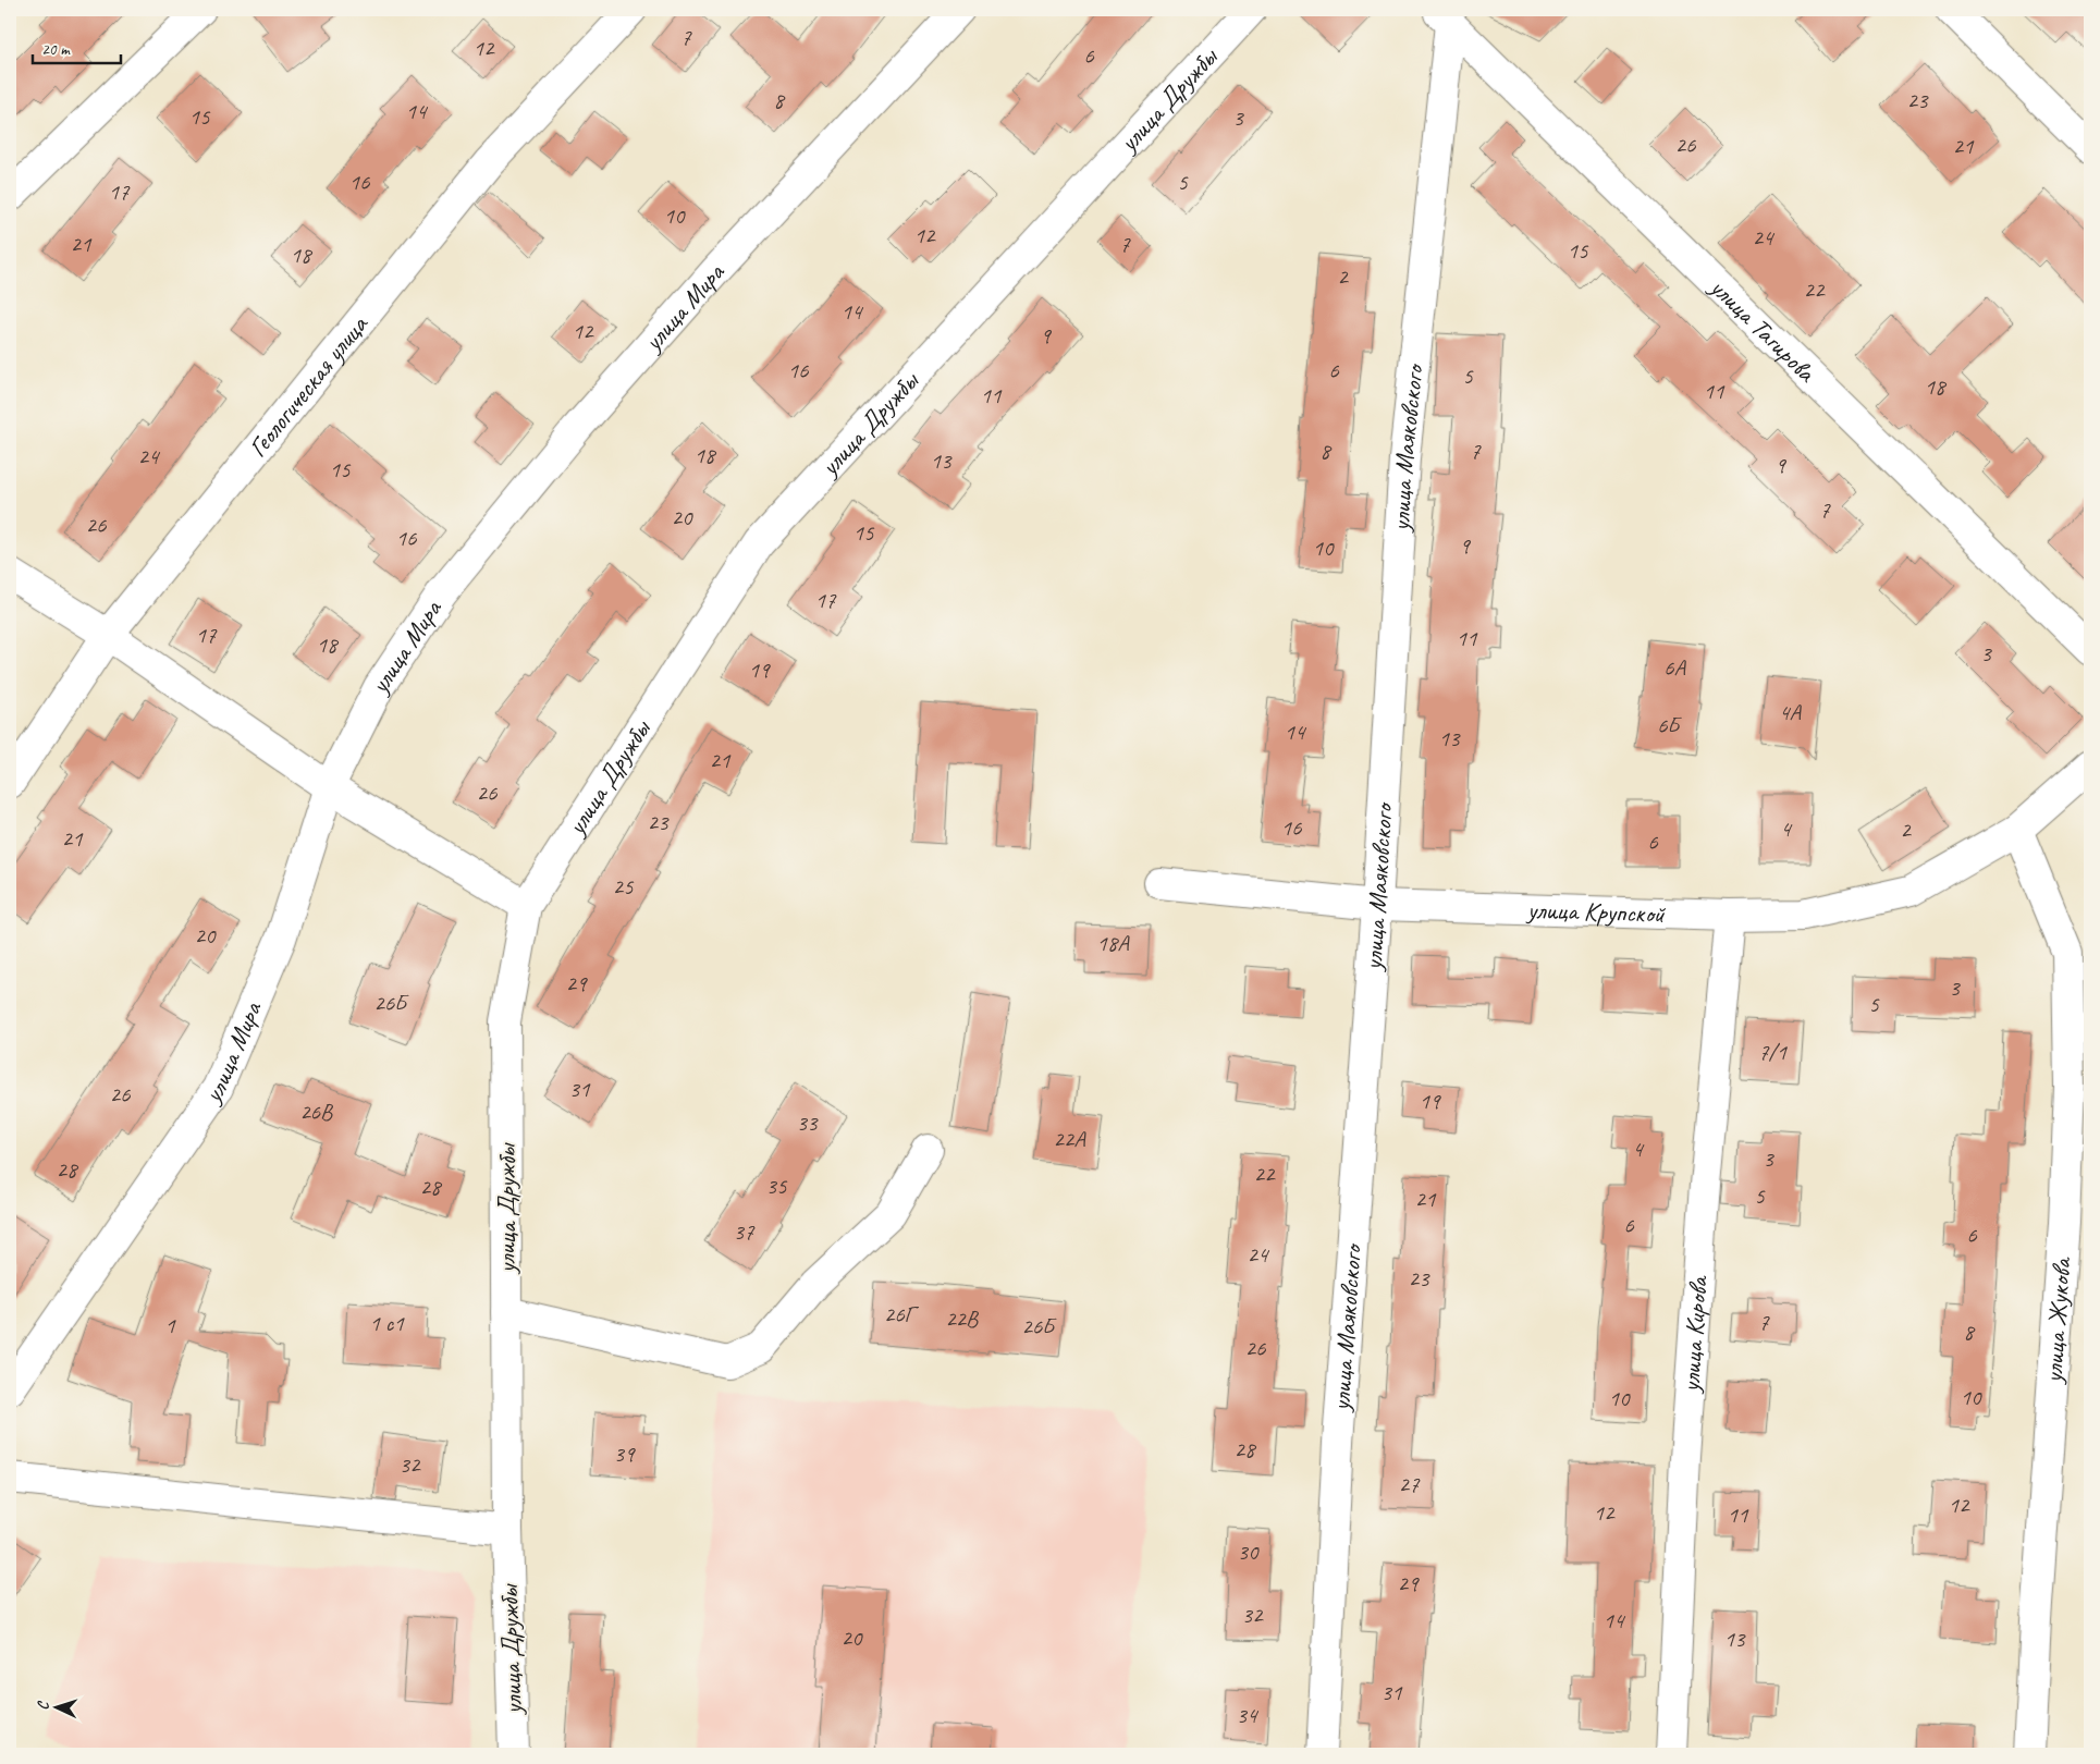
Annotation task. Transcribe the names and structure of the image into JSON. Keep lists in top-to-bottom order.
{
  "streets": {
    "street": [
      "улица Дружбы",
      "улица Мира",
      "улица Тагирова",
      "Геологическая улица",
      "улица Маяковского",
      "улица Крупской",
      "улица Жукова",
      "улица Кирова"
    ]
  },
  "crossings": [
    ["улица Тагирова", "улица Маяковского"],
    ["улица Маяковского", "улица Крупской"],
    ["улица Крупской", "улица Жукова"],
    ["улица Крупской", "улица Кирова"]
  ],
  "house_numbers": [
    "7",
    "12",
    "6",
    "8",
    "23",
    "14",
    "15",
    "3",
    "26",
    "21",
    "16",
    "5",
    "17",
    "10",
    "12",
    "24",
    "21",
    "7",
    "15",
    "18",
    "2",
    "22",
    "14",
    "12",
    "9",
    "16",
    "6",
    "5",
    "18",
    "11",
    "11",
    "8",
    "7",
    "18",
    "24",
    "13",
    "9",
    "15",
    "7",
    "20",
    "26",
    "15",
    "16",
    "9",
    "10",
    "17",
    "17",
    "11",
    "18",
    "3",
    "6А",
    "19",
    "4А",
    "6Б",
    "14",
    "13",
    "21",
    "26",
    "23",
    "16",
    "4",
    "2",
    "21",
    "6",
    "25",
    "20",
    "18А",
    "29",
    "3",
    "26Б",
    "5",
    "7/1",
    "31",
    "26",
    "19",
    "26В",
    "33",
    "22А",
    "4",
    "3",
    "28",
    "22",
    "35",
    "28",
    "5",
    "21",
    "6",
    "37",
    "6",
    "24",
    "23",
    "26Г",
    "22В",
    "7",
    "1 с1",
    "1",
    "26Б",
    "8",
    "26",
    "10",
    "10",
    "28",
    "39",
    "32",
    "27",
    "12",
    "12",
    "11",
    "30",
    "29",
    "32",
    "14",
    "20",
    "13",
    "31",
    "34"
  ],
  "scale_bar": "20 m",
  "north": "left"
}
